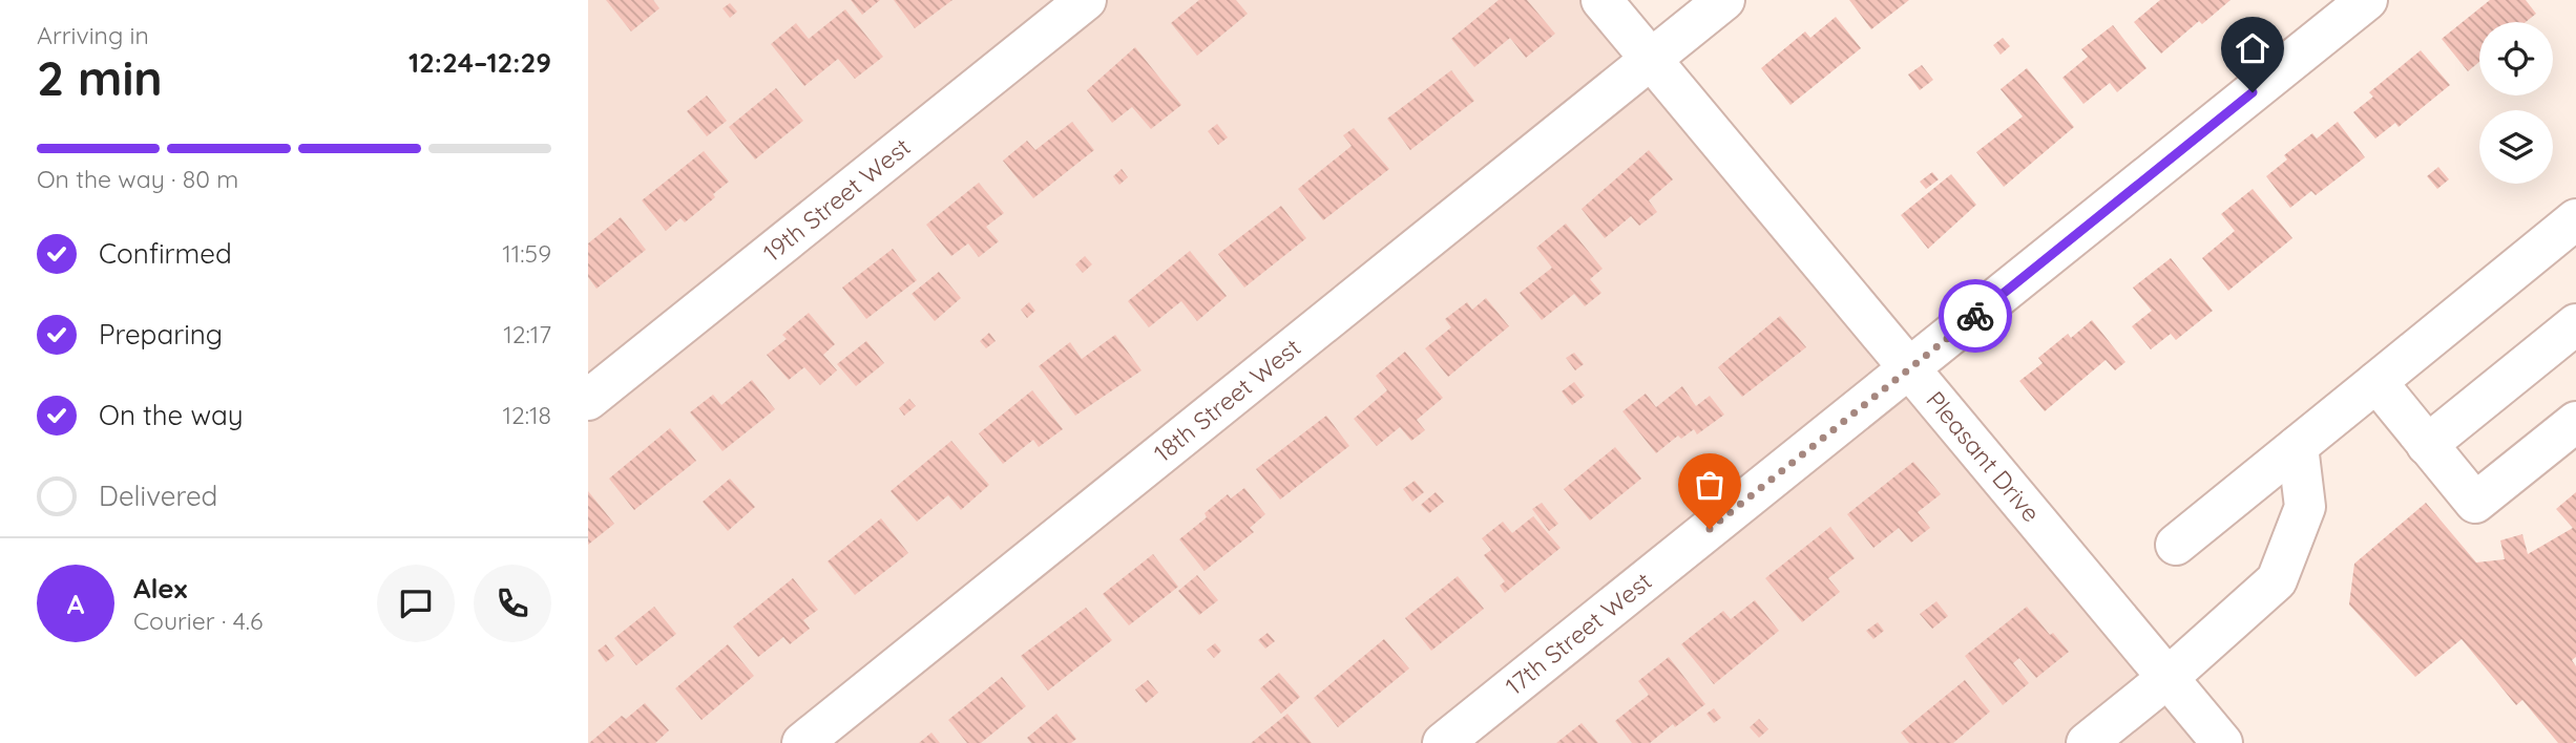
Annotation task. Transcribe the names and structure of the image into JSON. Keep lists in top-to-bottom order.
{
  "streets": {
    "street": [
      "19th Street West",
      "18th Street West",
      "Pleasant Drive",
      "17th Street West"
    ]
  },
  "crossings": [
    ["18th Street West", "Pleasant Drive"],
    ["Pleasant Drive", "17th Street West"]
  ],
  "page": {
    "heading": ["2 min", "Arriving in", "12:24–12:29"],
    "panel": ["Alex", "Courier · 4.6"],
    "bar": "On the way · 80 m",
    "list": [
      ["Confirmed", "11:59"],
      ["Preparing", "12:17"],
      ["On the way", "12:18"],
      "Delivered"
    ],
    "round": "A"
  }
}
